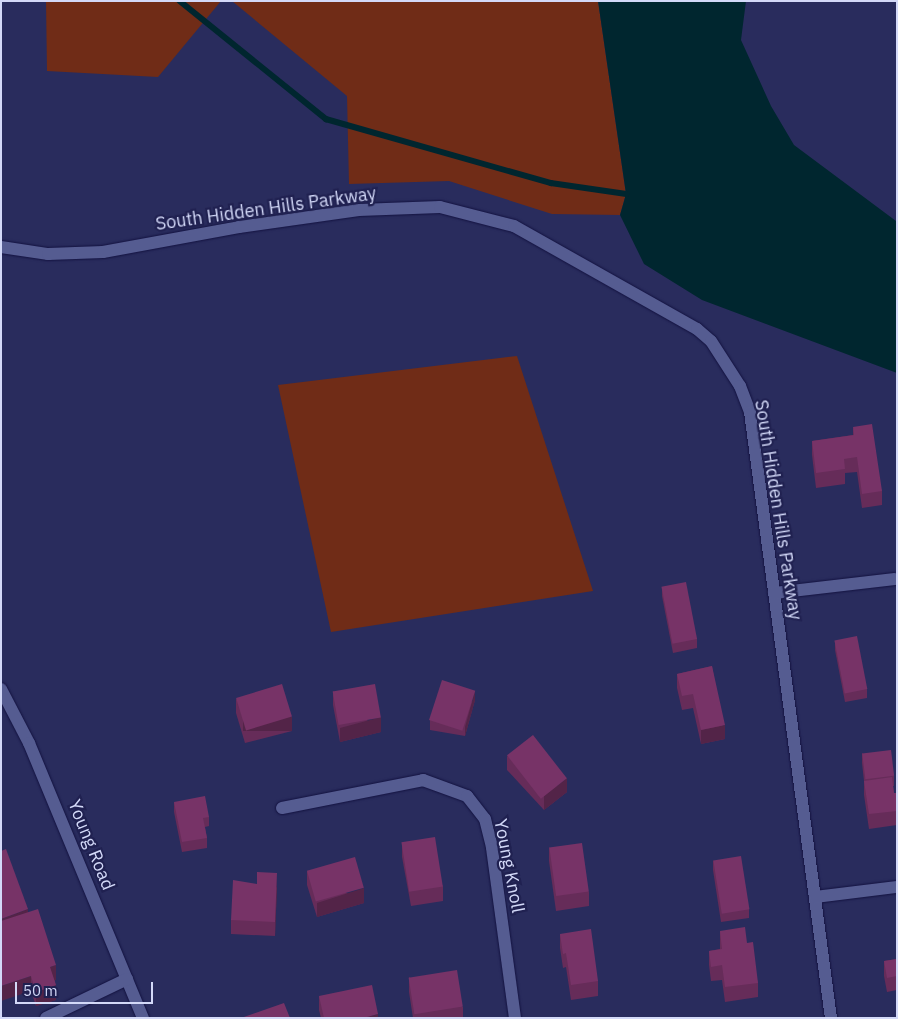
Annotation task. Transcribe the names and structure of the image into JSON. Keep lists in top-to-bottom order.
{
  "streets": {
    "street": ["South Hidden Hills Parkway", "Young Road", "Young Knoll"]
  },
  "scale_bar": "50 m"
}
